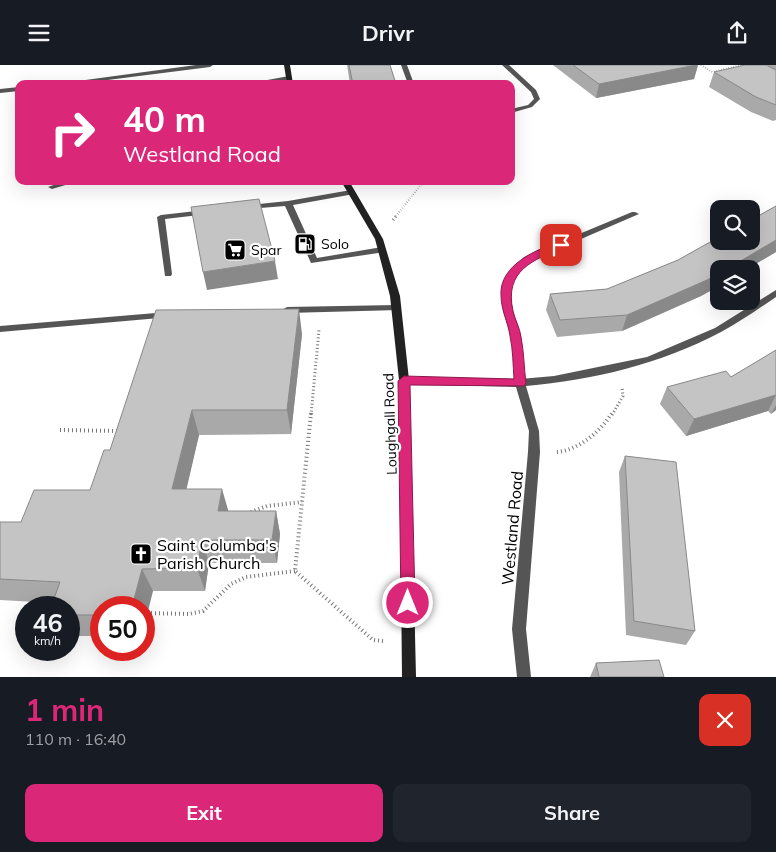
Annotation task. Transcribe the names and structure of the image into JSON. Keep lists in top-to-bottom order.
{
  "streets": {
    "main road": ["Loughgall Road"],
    "street": ["Westland Road"]
  },
  "places": {
    "fuel station": ["Solo"],
    "supermarket": ["Spar"],
    "church": ["Saint Columba's Parish Church"]
  },
  "page": {
    "header": "Drivr",
    "turn": ["40 m", "Westland Road"],
    "speed": "46 km/h",
    "limit": "50",
    "heading": ["1 min", "110 m · 16:40"],
    "buttons": ["Exit", "Share"]
  }
}
